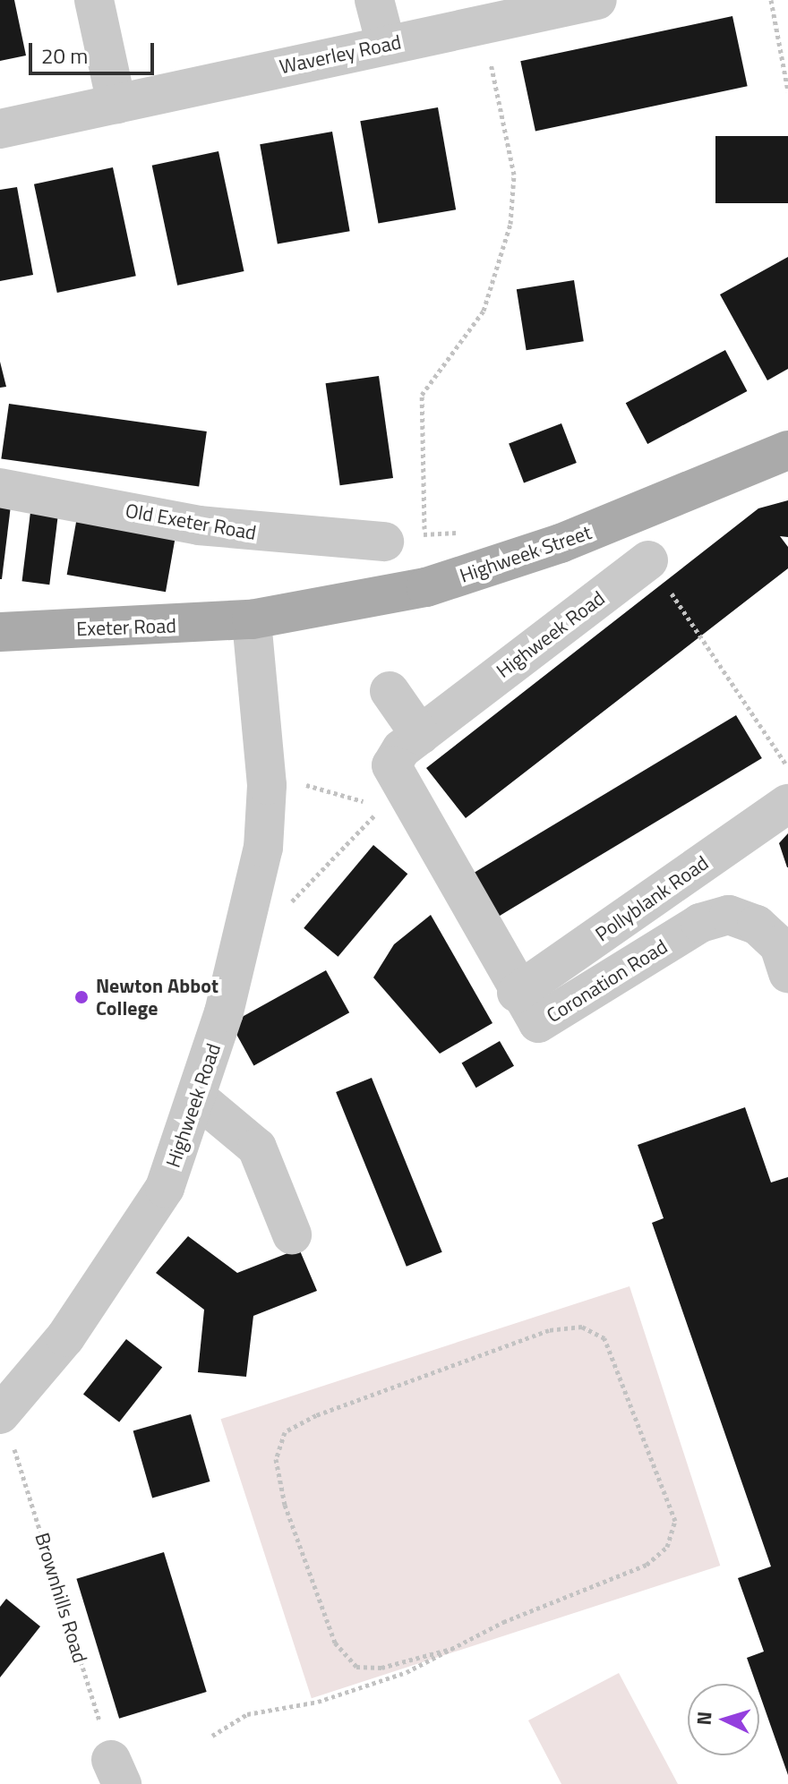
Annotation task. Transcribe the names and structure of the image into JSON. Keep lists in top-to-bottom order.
{
  "streets": {
    "main road": ["Highweek Street", "Exeter Road"],
    "street": [
      "Waverley Road",
      "Old Exeter Road",
      "Highweek Road",
      "Pollyblank Road",
      "Coronation Road"
    ],
    "path": ["Brownhills Road"]
  },
  "crossings": [
    ["Highweek Street", "Exeter Road"],
    ["Highweek Street", "Highweek Road"],
    ["Exeter Road", "Highweek Road"],
    ["Highweek Road", "Coronation Road"],
    ["Highweek Road", "Brownhills Road"],
    ["Pollyblank Road", "Coronation Road"]
  ],
  "places": ["Newton Abbot College"],
  "scale_bar": "20 m",
  "north": "left"
}
